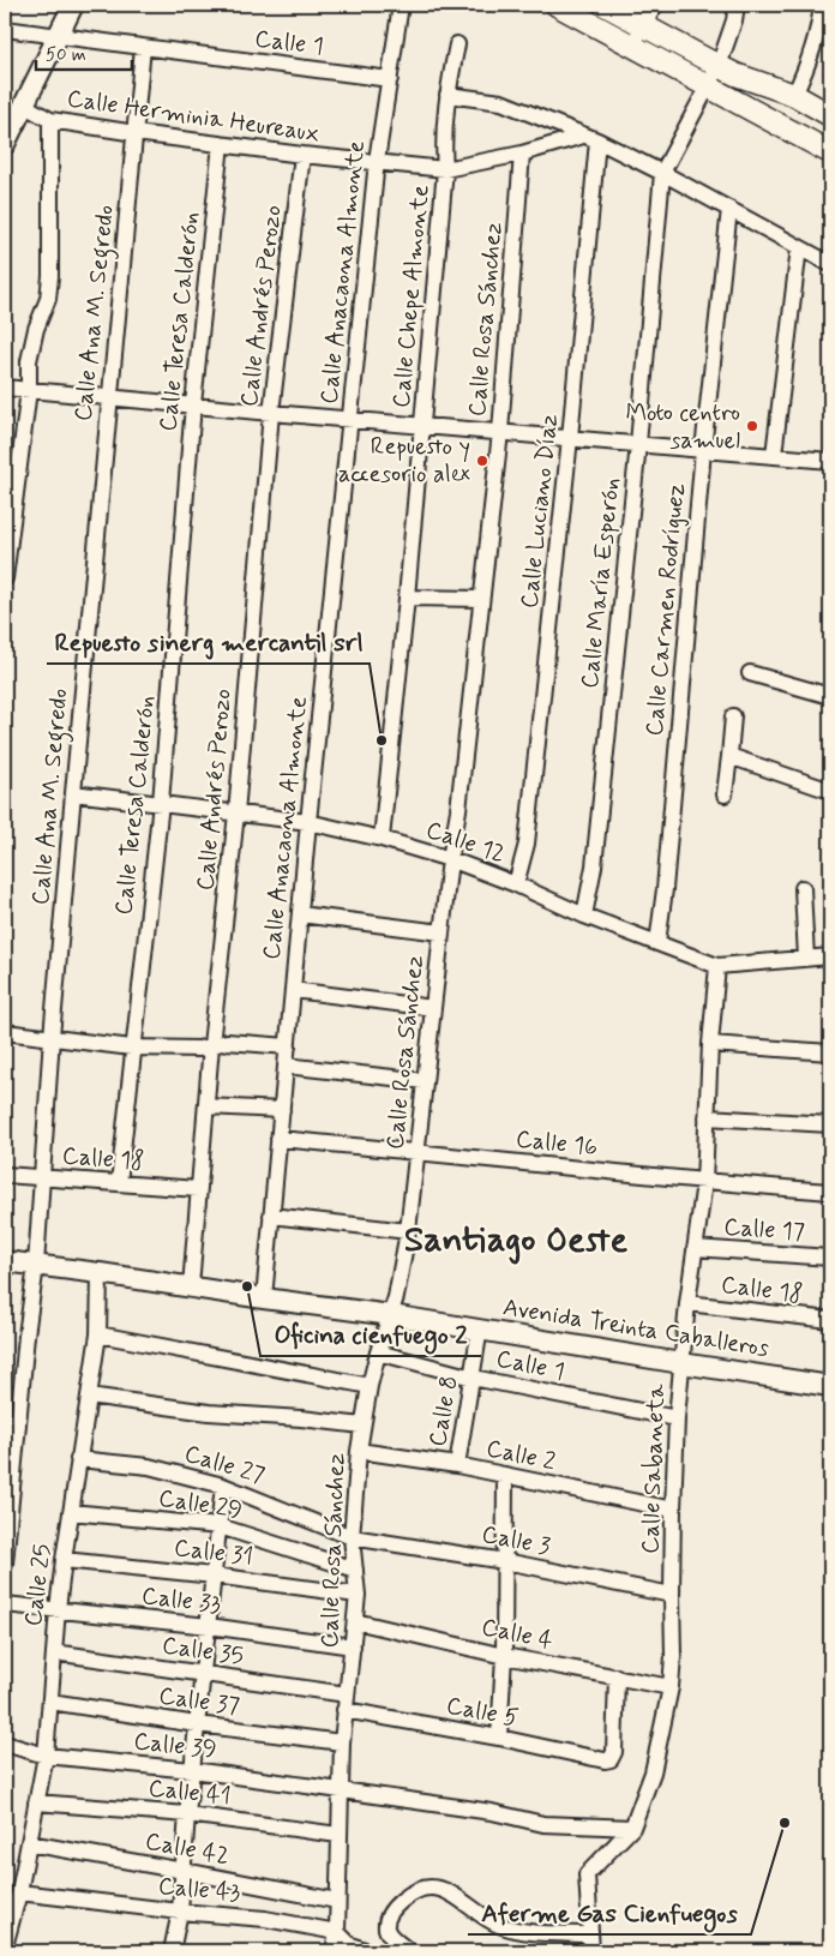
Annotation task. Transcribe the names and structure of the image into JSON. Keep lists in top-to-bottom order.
{
  "streets": {
    "street": [
      "Calle 1",
      "Calle Herminia Heureaux",
      "Calle Anacaona Almonte",
      "Calle Chepe Almonte",
      "Calle Andrés Perozo",
      "Calle Ana M. Segredo",
      "Calle Rosa Sánchez",
      "Calle Teresa Calderón",
      "Calle Luciano Díaz",
      "Calle María Esperón",
      "Calle Carmen Rodríguez",
      "Calle 12",
      "Calle 16",
      "Calle 18",
      "Calle 17",
      "Avenida Treinta Caballeros",
      "Calle 8",
      "Calle 2",
      "Calle 27",
      "Calle Sabaneta",
      "Calle 29",
      "Calle 3",
      "Calle 31",
      "Calle 25",
      "Calle 33",
      "Calle 4",
      "Calle 35",
      "Calle 37",
      "Calle 5",
      "Calle 39",
      "Calle 41",
      "Calle 42",
      "Calle 43"
    ]
  },
  "crossings": [
    ["Calle 1", "Calle Anacaona Almonte"],
    ["Calle 1", "Calle Ana M. Segredo"],
    ["Calle 1", "Calle Rosa Sánchez"],
    ["Calle 1", "Calle 8"],
    ["Calle 1", "Calle Sabaneta"],
    ["Calle Herminia Heureaux", "Calle Anacaona Almonte"],
    ["Calle Herminia Heureaux", "Calle Chepe Almonte"],
    ["Calle Herminia Heureaux", "Calle Andrés Perozo"],
    ["Calle Herminia Heureaux", "Calle Ana M. Segredo"],
    ["Calle Herminia Heureaux", "Calle Rosa Sánchez"],
    ["Calle Herminia Heureaux", "Calle Teresa Calderón"],
    ["Calle Herminia Heureaux", "Calle Luciano Díaz"],
    ["Calle Anacaona Almonte", "Calle 12"],
    ["Calle Anacaona Almonte", "Calle 16"],
    ["Calle Anacaona Almonte", "Avenida Treinta Caballeros"],
    ["Calle Chepe Almonte", "Calle 12"],
    ["Calle Andrés Perozo", "Calle 12"],
    ["Calle Andrés Perozo", "Calle 18"],
    ["Calle Andrés Perozo", "Avenida Treinta Caballeros"],
    ["Calle Ana M. Segredo", "Calle 12"],
    ["Calle Ana M. Segredo", "Calle 18"],
    ["Calle Ana M. Segredo", "Avenida Treinta Caballeros"],
    ["Calle Rosa Sánchez", "Calle 12"],
    ["Calle Rosa Sánchez", "Calle 16"],
    ["Calle Rosa Sánchez", "Avenida Treinta Caballeros"],
    ["Calle Rosa Sánchez", "Calle 2"],
    ["Calle Rosa Sánchez", "Calle 27"],
    ["Calle Rosa Sánchez", "Calle 29"],
    ["Calle Rosa Sánchez", "Calle 3"],
    ["Calle Rosa Sánchez", "Calle 31"],
    ["Calle Rosa Sánchez", "Calle 33"],
    ["Calle Rosa Sánchez", "Calle 4"],
    ["Calle Rosa Sánchez", "Calle 35"],
    ["Calle Rosa Sánchez", "Calle 37"],
    ["Calle Rosa Sánchez", "Calle 5"],
    ["Calle Rosa Sánchez", "Calle 39"],
    ["Calle Rosa Sánchez", "Calle 41"],
    ["Calle Rosa Sánchez", "Calle 42"],
    ["Calle Rosa Sánchez", "Calle 43"],
    ["Calle Teresa Calderón", "Calle 12"],
    ["Calle Teresa Calderón", "Calle 18"],
    ["Calle Luciano Díaz", "Calle 12"],
    ["Calle María Esperón", "Calle 12"],
    ["Calle Carmen Rodríguez", "Calle 12"],
    ["Calle 12", "Calle Sabaneta"],
    ["Calle 16", "Calle Sabaneta"],
    ["Calle 18", "Calle Sabaneta"],
    ["Calle 17", "Calle Sabaneta"],
    ["Avenida Treinta Caballeros", "Calle 8"],
    ["Avenida Treinta Caballeros", "Calle Sabaneta"],
    ["Avenida Treinta Caballeros", "Calle 25"],
    ["Calle 8", "Calle 2"],
    ["Calle 2", "Calle Sabaneta"],
    ["Calle 27", "Calle 3"],
    ["Calle 27", "Calle 25"],
    ["Calle Sabaneta", "Calle 3"],
    ["Calle Sabaneta", "Calle 4"],
    ["Calle Sabaneta", "Calle 39"],
    ["Calle 29", "Calle 25"],
    ["Calle 31", "Calle 25"],
    ["Calle 25", "Calle 33"],
    ["Calle 25", "Calle 35"],
    ["Calle 25", "Calle 37"],
    ["Calle 25", "Calle 39"],
    ["Calle 25", "Calle 41"],
    ["Calle 25", "Calle 42"],
    ["Calle 25", "Calle 43"],
    ["Calle 4", "Calle 5"]
  ],
  "districts": ["Santiago Oeste"],
  "places": [
    "Moto centro samuel",
    "Repuesto y accesorio alex",
    "Repuesto sinerg mercantil srl",
    "Oficina cienfuego 2",
    "Aferme Gas Cienfuegos"
  ],
  "scale_bar": "50 m"
}
